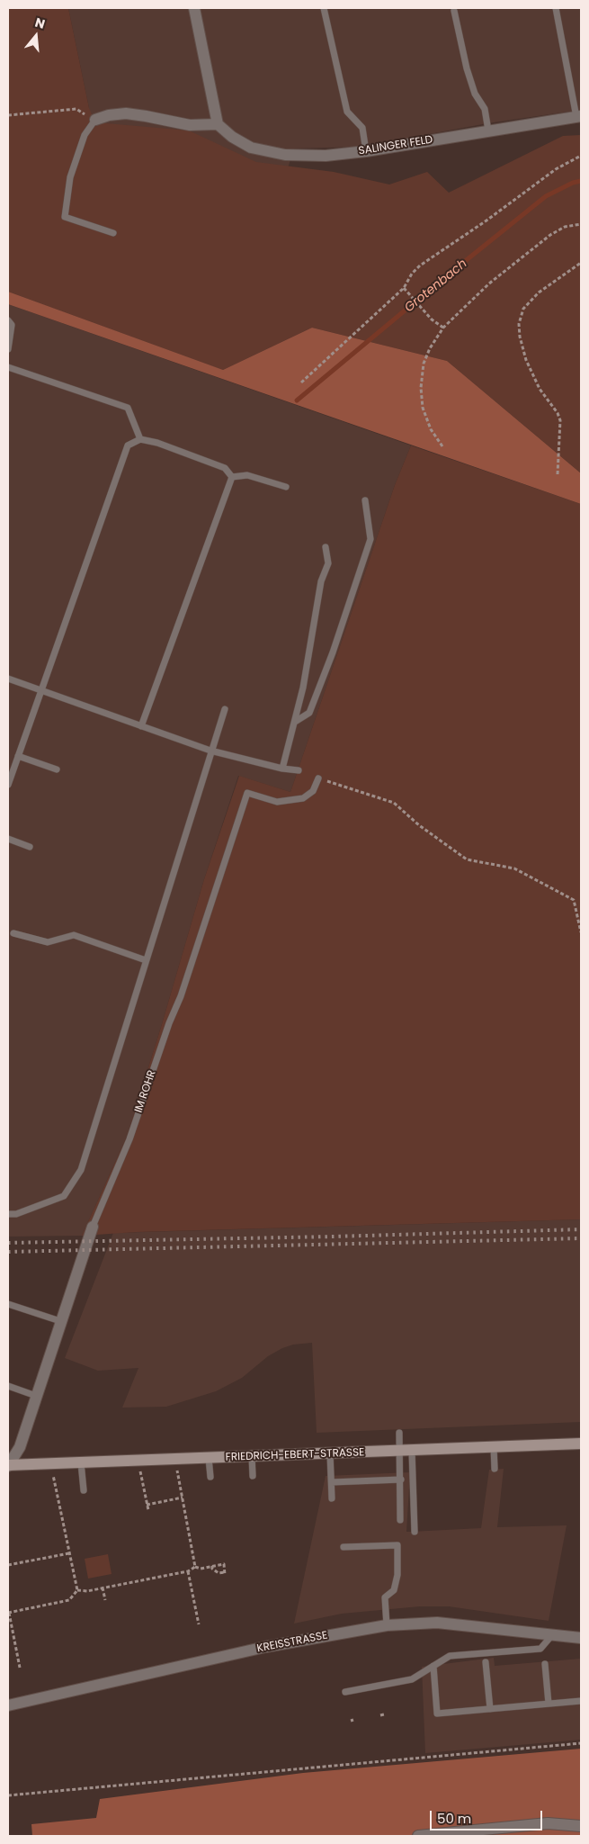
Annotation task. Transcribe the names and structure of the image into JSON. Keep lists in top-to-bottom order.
{
  "streets": {
    "street": [
      "SALINGER FELD",
      "IM ROHR",
      "FRIEDRICH-EBERT-STRASSE",
      "KREISSTRASSE"
    ]
  },
  "crossings": [
    ["IM ROHR", "FRIEDRICH-EBERT-STRASSE"]
  ],
  "water": ["Grotenbach"],
  "scale_bar": "50 m",
  "north": "top"
}
